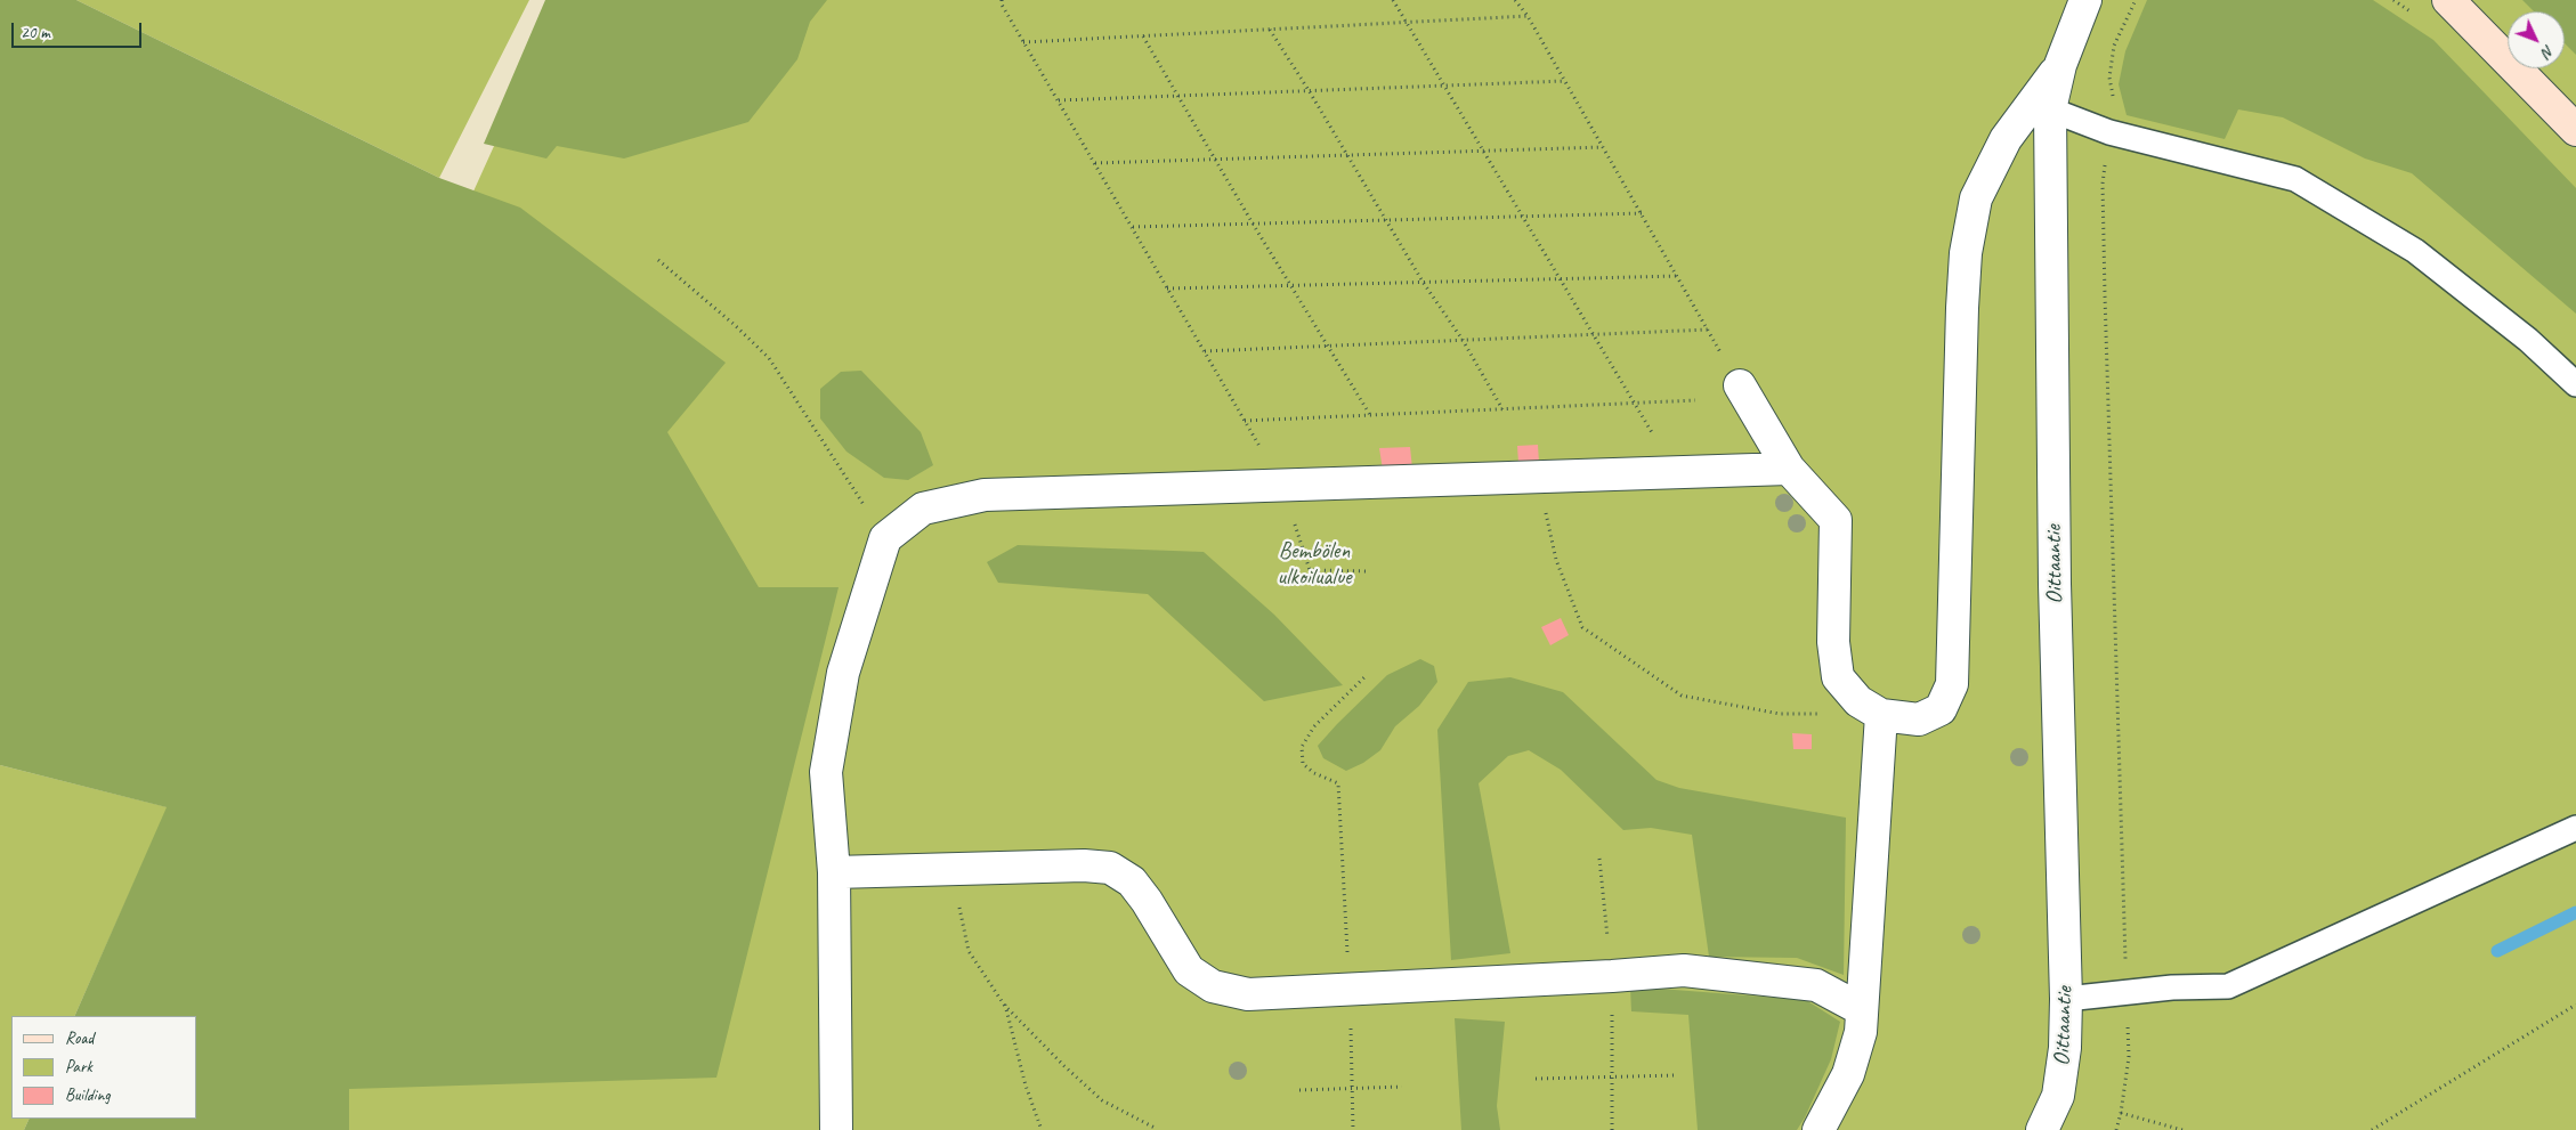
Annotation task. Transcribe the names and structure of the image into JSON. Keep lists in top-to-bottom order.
{
  "streets": {
    "street": ["Oittaantie"]
  },
  "parks": ["Bembölen ulkoilualue"],
  "legend": ["Road", "Park", "Building"],
  "scale_bar": "20 m",
  "north": "bottom right"
}
